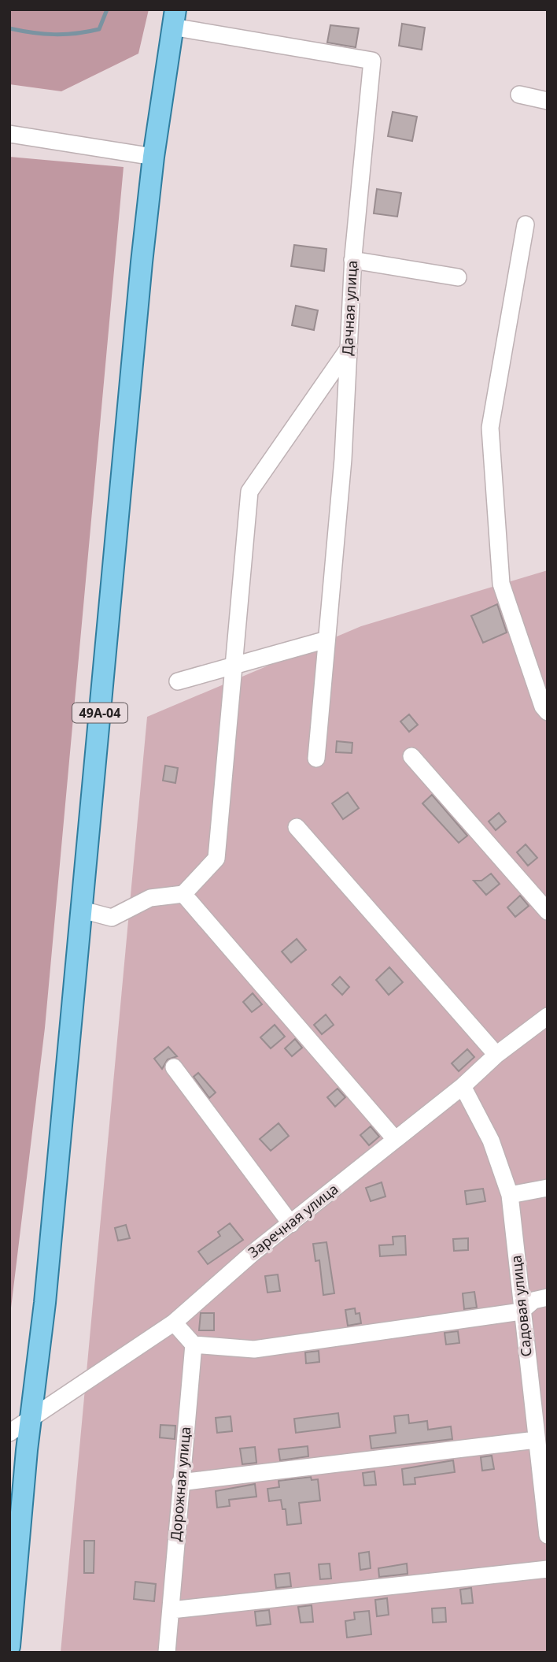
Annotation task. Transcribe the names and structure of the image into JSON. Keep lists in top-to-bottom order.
{
  "streets": {
    "main road": ["49А-04"],
    "street": [
      "Дачная улица",
      "Заречная улица",
      "Садовая улица",
      "Дорожная улица"
    ]
  },
  "crossings": [
    ["Дачная улица", "49А-04"],
    ["49А-04", "Заречная улица"],
    ["Заречная улица", "Садовая улица"]
  ]
}
